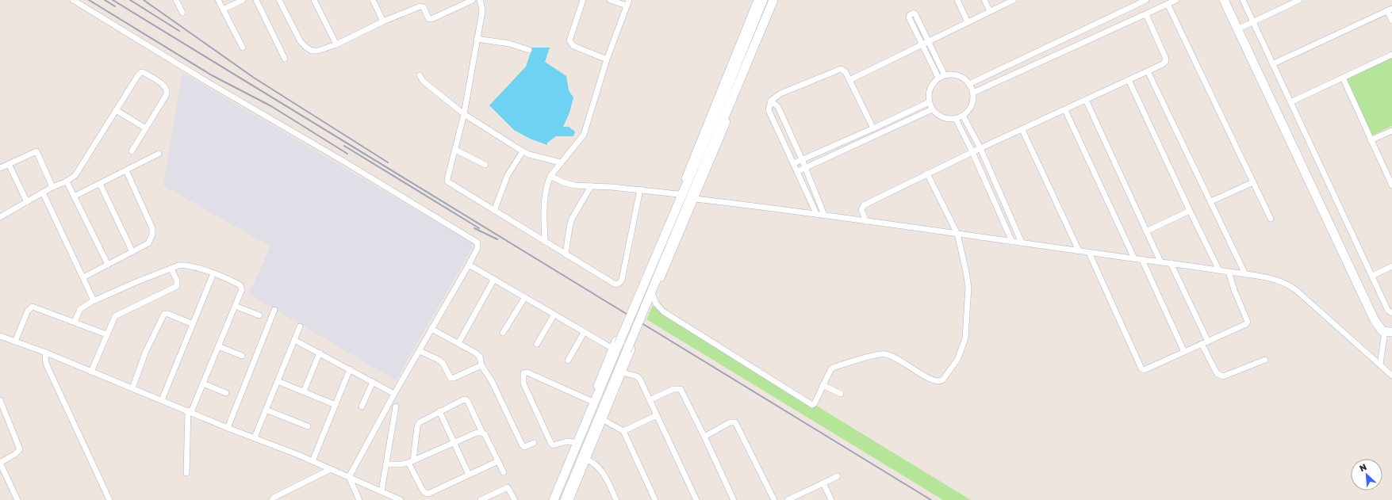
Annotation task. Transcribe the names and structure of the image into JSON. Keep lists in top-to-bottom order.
{
  "north": "top left"
}
